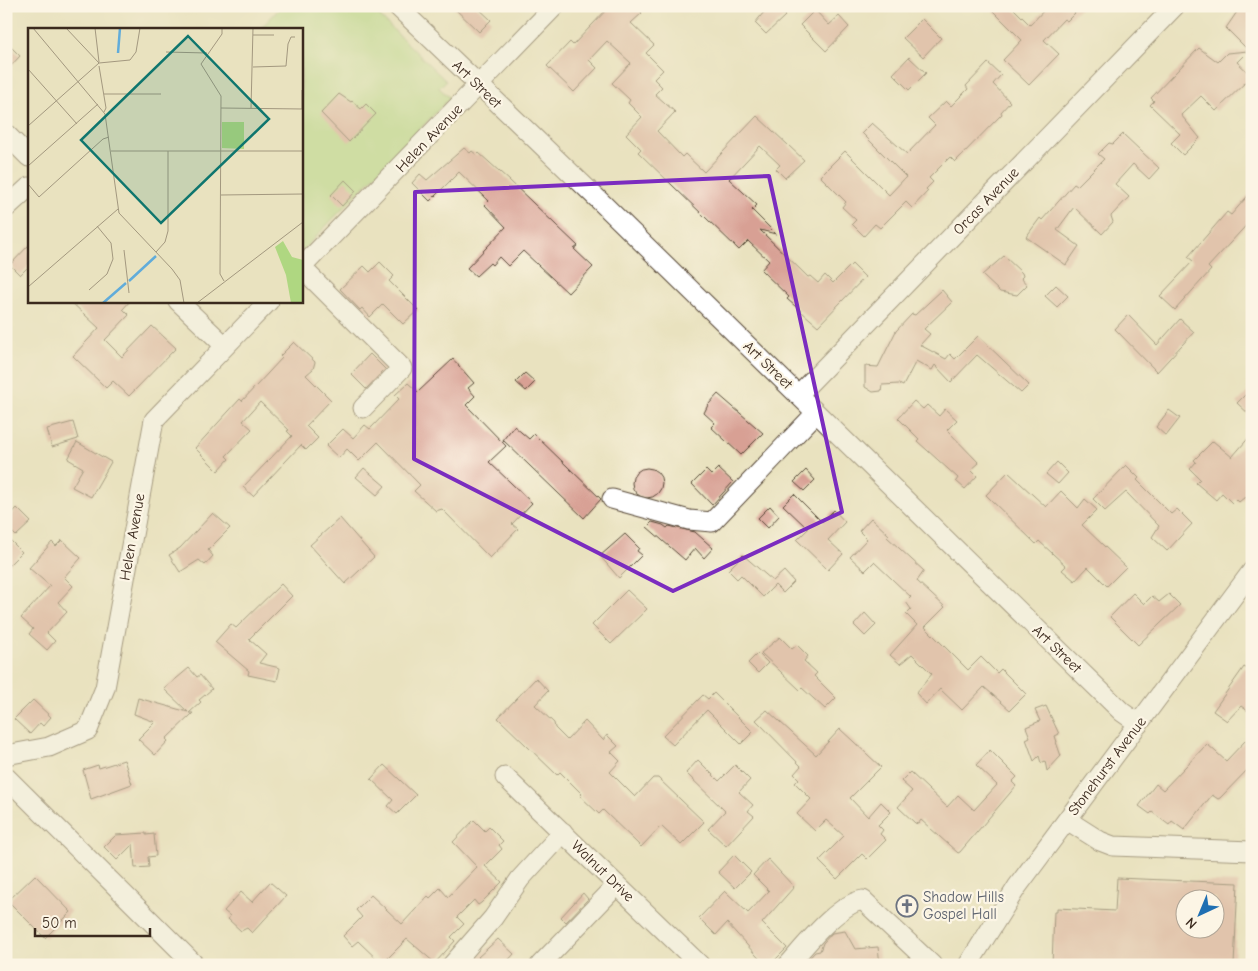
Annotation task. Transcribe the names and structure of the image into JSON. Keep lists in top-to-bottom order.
{
  "streets": {
    "street": [
      "Art Street",
      "Helen Avenue",
      "Orcas Avenue",
      "Stonehurst Avenue",
      "Walnut Drive"
    ]
  },
  "crossings": [
    ["Art Street", "Helen Avenue"],
    ["Art Street", "Orcas Avenue"],
    ["Art Street", "Stonehurst Avenue"]
  ],
  "places": {
    "church": ["Shadow Hills Gospel Hall"]
  },
  "scale_bar": "50 m",
  "north": "bottom left"
}
